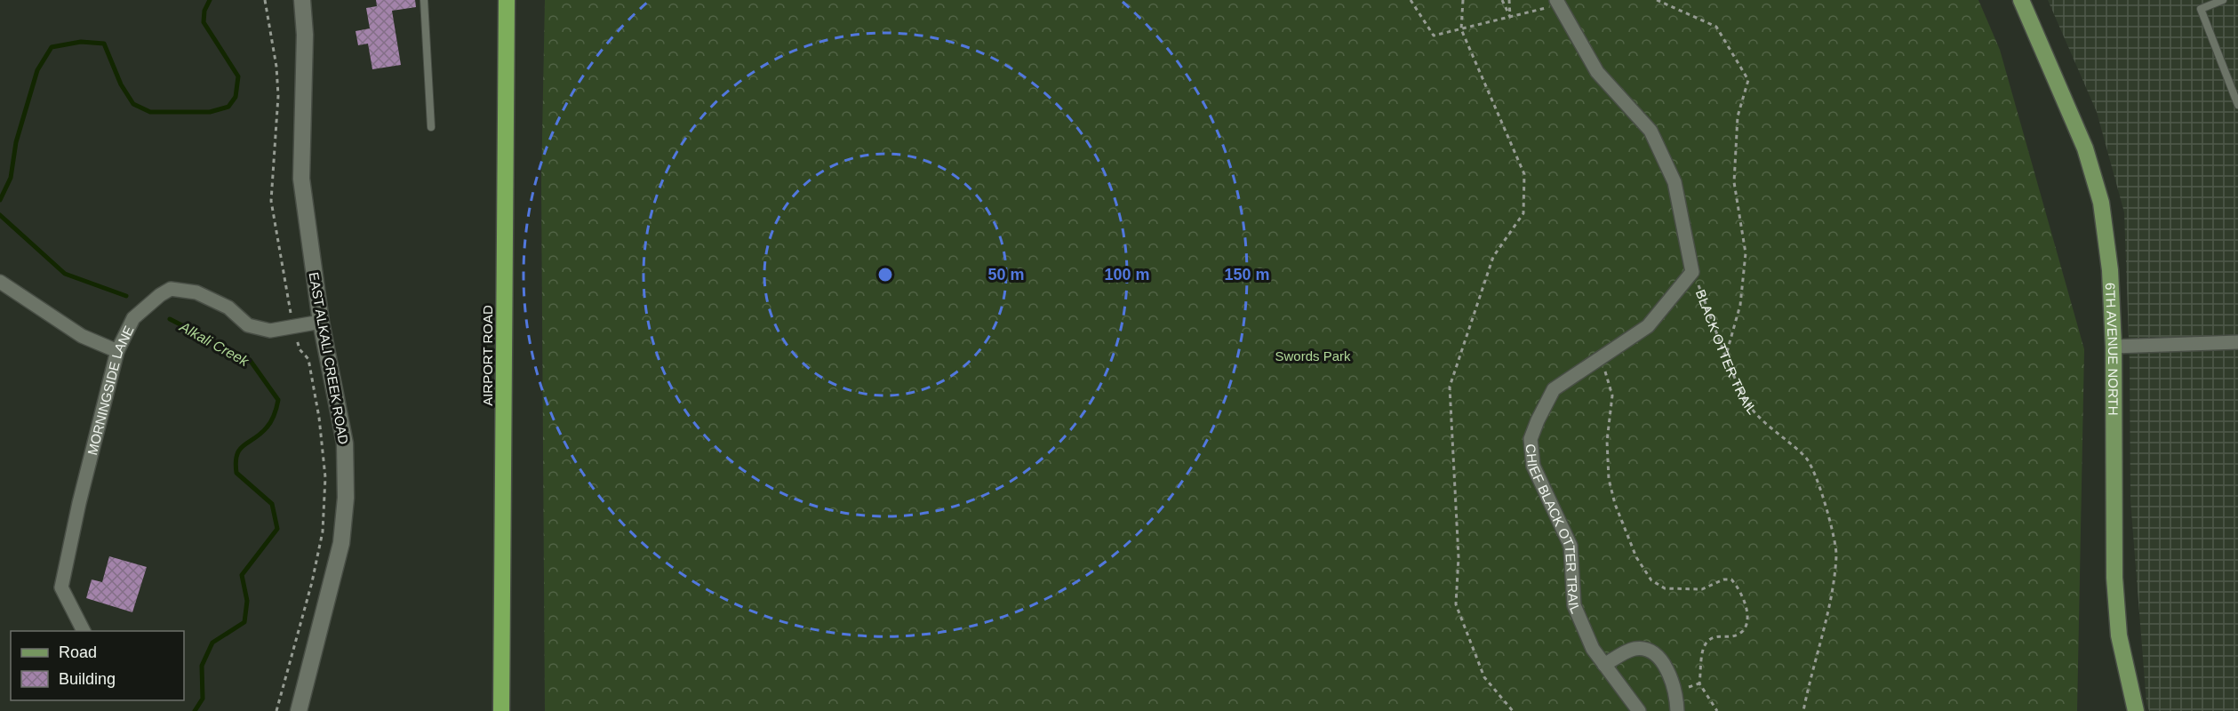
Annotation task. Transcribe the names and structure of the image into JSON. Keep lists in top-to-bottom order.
{
  "streets": {
    "highway": ["AIRPORT ROAD"],
    "main road": ["6TH AVENUE NORTH"],
    "street": [
      "BLACK OTTER TRAIL",
      "EAST ALKALI CREEK ROAD",
      "MORNINGSIDE LANE",
      "CHIEF BLACK OTTER TRAIL"
    ]
  },
  "crossings": [
    ["BLACK OTTER TRAIL", "CHIEF BLACK OTTER TRAIL"],
    ["EAST ALKALI CREEK ROAD", "MORNINGSIDE LANE"]
  ],
  "water": ["Alkali Creek"],
  "parks": ["Swords Park"],
  "legend": ["Road", "Building"],
  "rings": ["50 m", "100 m", "150 m"]
}
